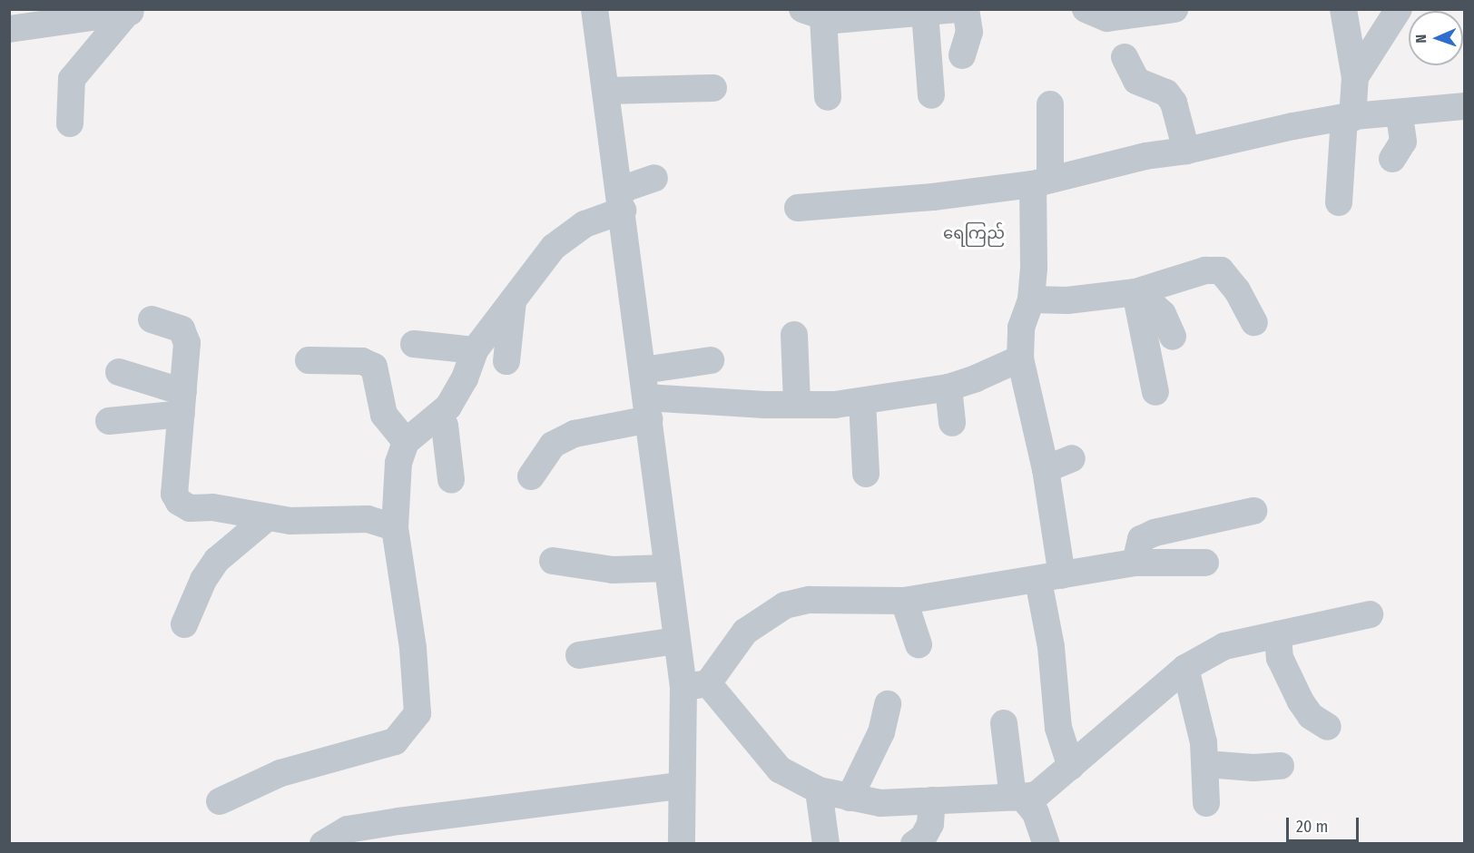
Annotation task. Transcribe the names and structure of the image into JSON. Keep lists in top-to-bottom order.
{
  "districts": ["ရေကြည်"],
  "scale_bar": "20 m",
  "north": "left"
}
